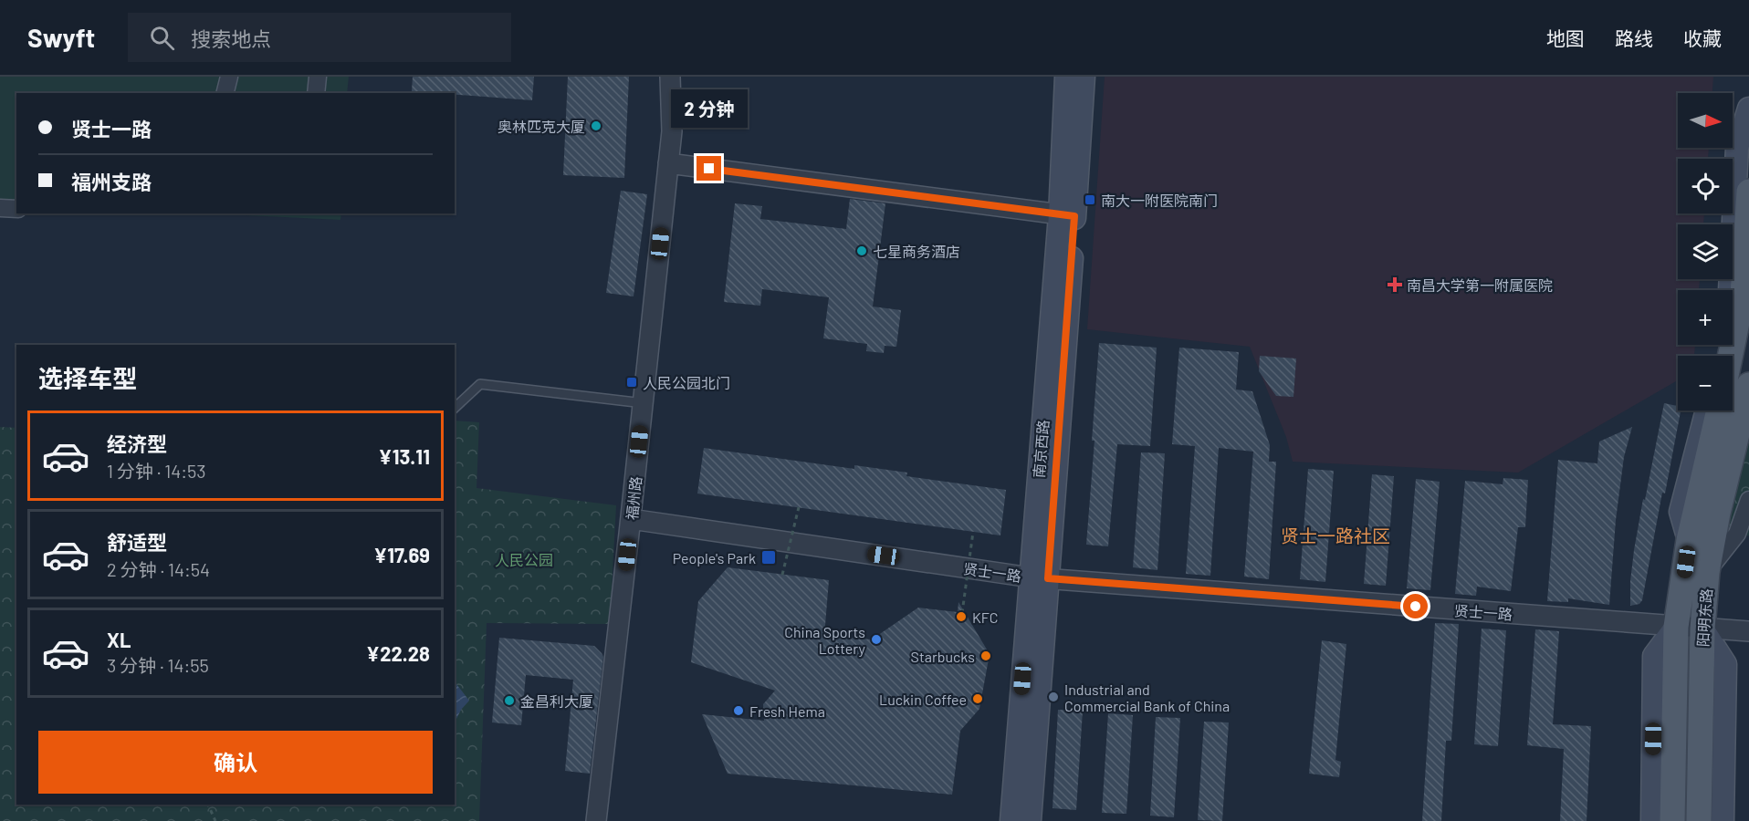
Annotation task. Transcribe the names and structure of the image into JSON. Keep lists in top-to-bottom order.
{
  "streets": {
    "main road": ["南京西路", "阳明东路"],
    "street": ["福州路", "贤士一路"]
  },
  "crossings": [
    ["南京西路", "贤士一路"],
    ["福州路", "贤士一路"],
    ["贤士一路", "阳明东路"]
  ],
  "districts": ["贤士一路社区"],
  "parks": ["人民公园"],
  "places": {
    "other": [
      "奥林匹克大厦",
      "七星商务酒店",
      "KFC",
      "China Sports Lottery",
      "Starbucks",
      "Industrial and Commercial Bank of China",
      "Luckin Coffee",
      "金昌利大厦",
      "Fresh Hema"
    ],
    "transit": ["南大一附医院南门", "人民公园北门", "People's Park"],
    "health": ["南昌大学第一附属医院"]
  },
  "north": "right",
  "page": {
    "header": "Swyft",
    "search": "搜索地点",
    "nav": ["地图", "路线", "收藏"],
    "bubble": "2 分钟",
    "map_buttons": ["+", "−"],
    "banner": ["贤士一路", "福州支路"],
    "heading": "选择车型",
    "list": [
      {
        "name": "经济型",
        "note": "1 分钟 · 14:53",
        "value": "¥13.11"
      },
      {
        "name": "舒适型",
        "note": "2 分钟 · 14:54",
        "value": "¥17.69"
      },
      {
        "name": "XL",
        "note": "3 分钟 · 14:55",
        "value": "¥22.28"
      }
    ],
    "buttons": "确认"
  }
}
